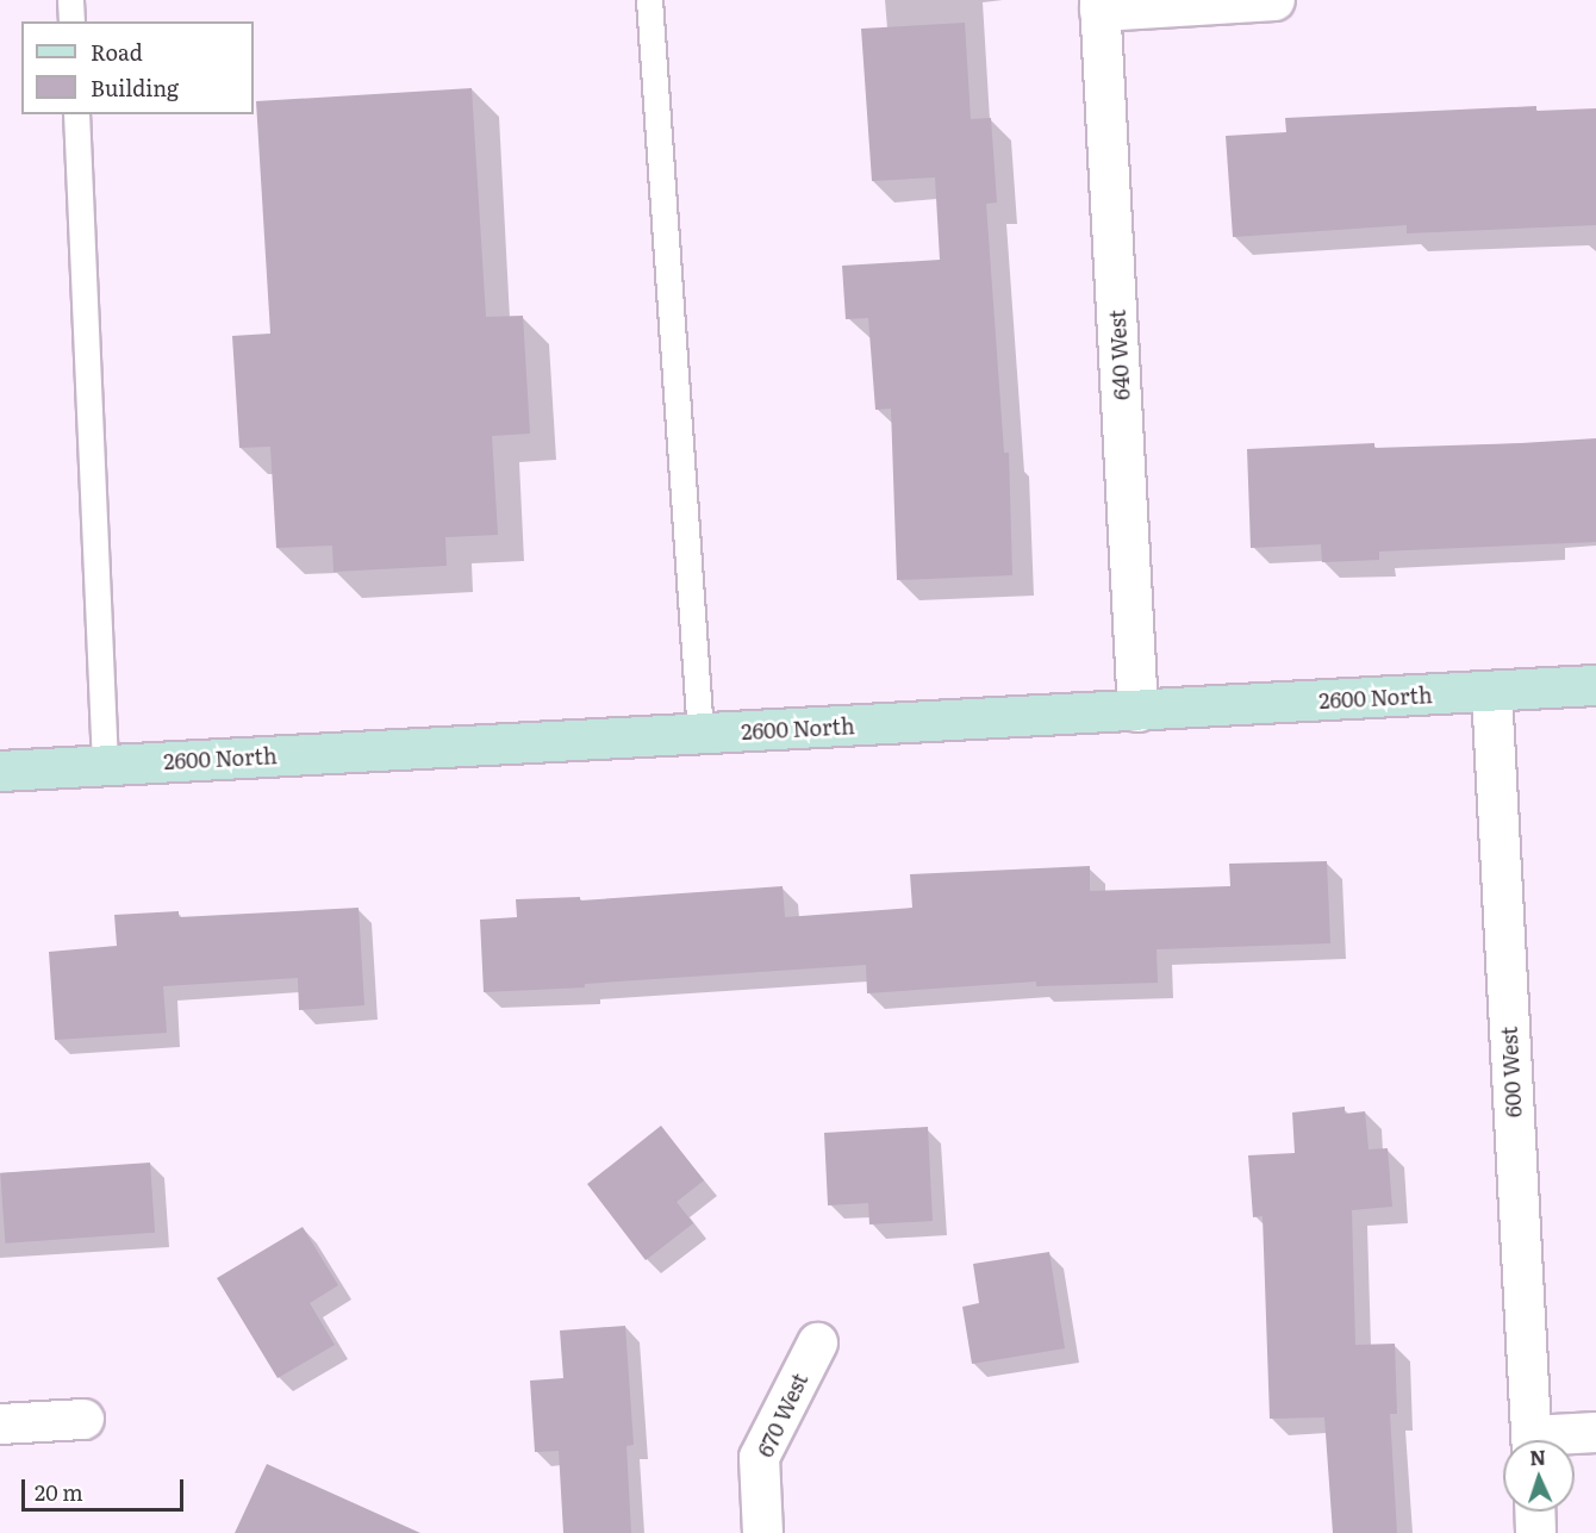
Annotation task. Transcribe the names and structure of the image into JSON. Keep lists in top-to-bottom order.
{
  "streets": {
    "street": [
      "640 West",
      "2600 North",
      "600 West",
      "670 West"
    ]
  },
  "crossings": [
    ["640 West", "2600 North"],
    ["2600 North", "600 West"]
  ],
  "legend": ["Road", "Building"],
  "scale_bar": "20 m",
  "north": "top"
}
